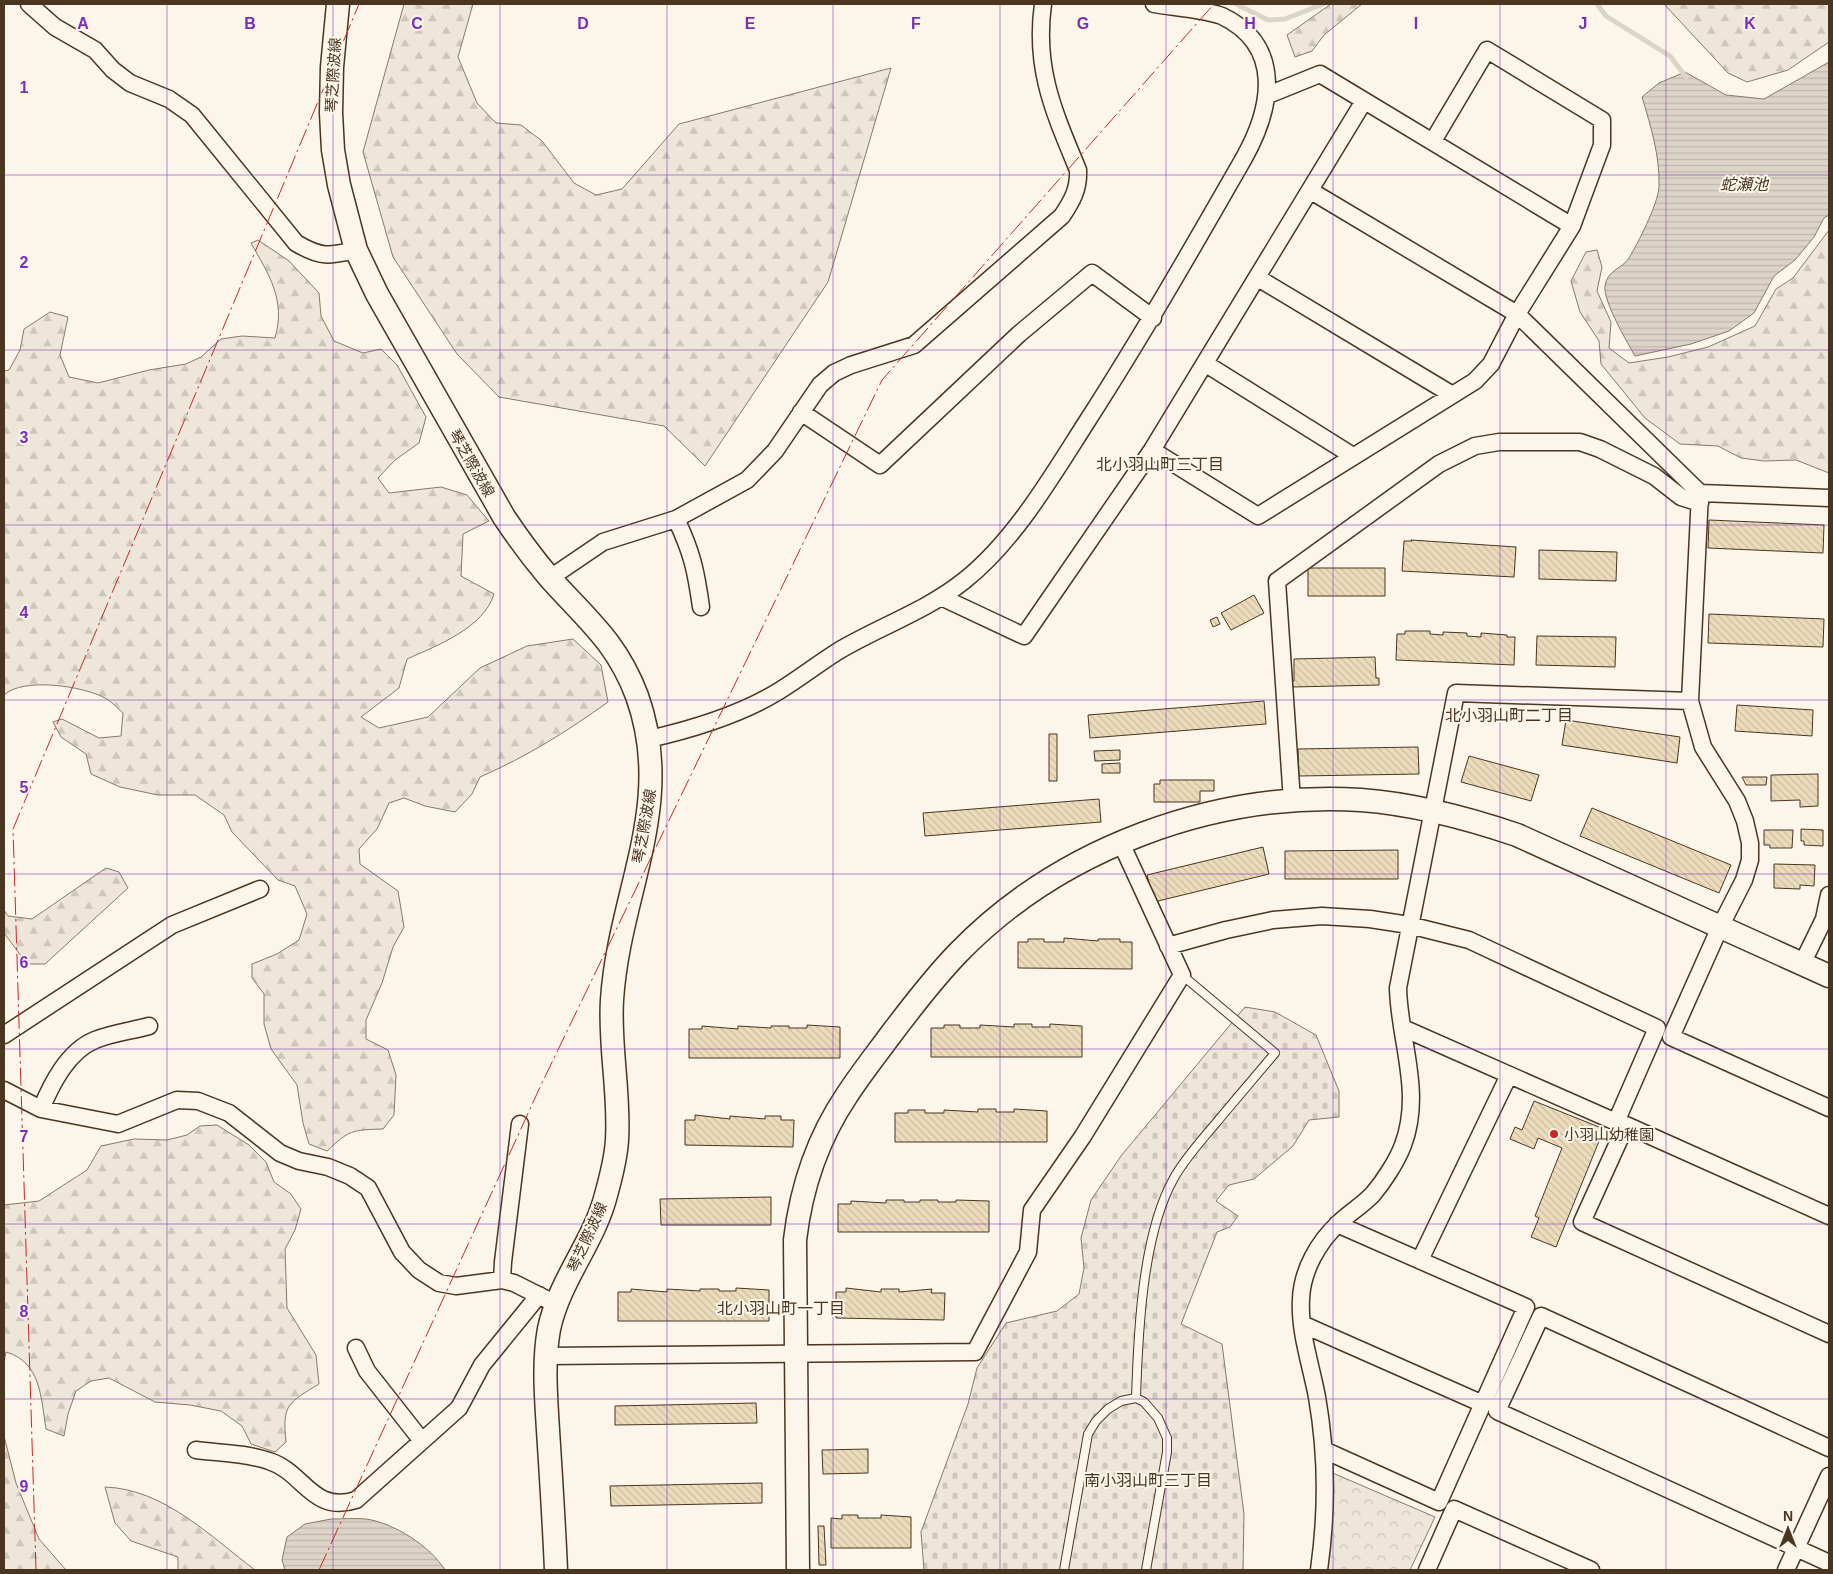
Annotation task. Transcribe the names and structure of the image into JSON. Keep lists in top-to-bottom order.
{
  "streets": {
    "main road": ["琴芝際波線"]
  },
  "districts": [
    "北小羽山町三丁目",
    "北小羽山町二丁目",
    "北小羽山町一丁目",
    "南小羽山町三丁目"
  ],
  "water": ["蛇瀬池"],
  "places": ["小羽山幼稚園"],
  "north": "top",
  "grid": {
    "columns": [
      "A",
      "B",
      "C",
      "D",
      "E",
      "F",
      "G",
      "H",
      "I",
      "J",
      "K"
    ],
    "rows": [
      "1",
      "2",
      "3",
      "4",
      "5",
      "6",
      "7",
      "8",
      "9"
    ]
  }
}
